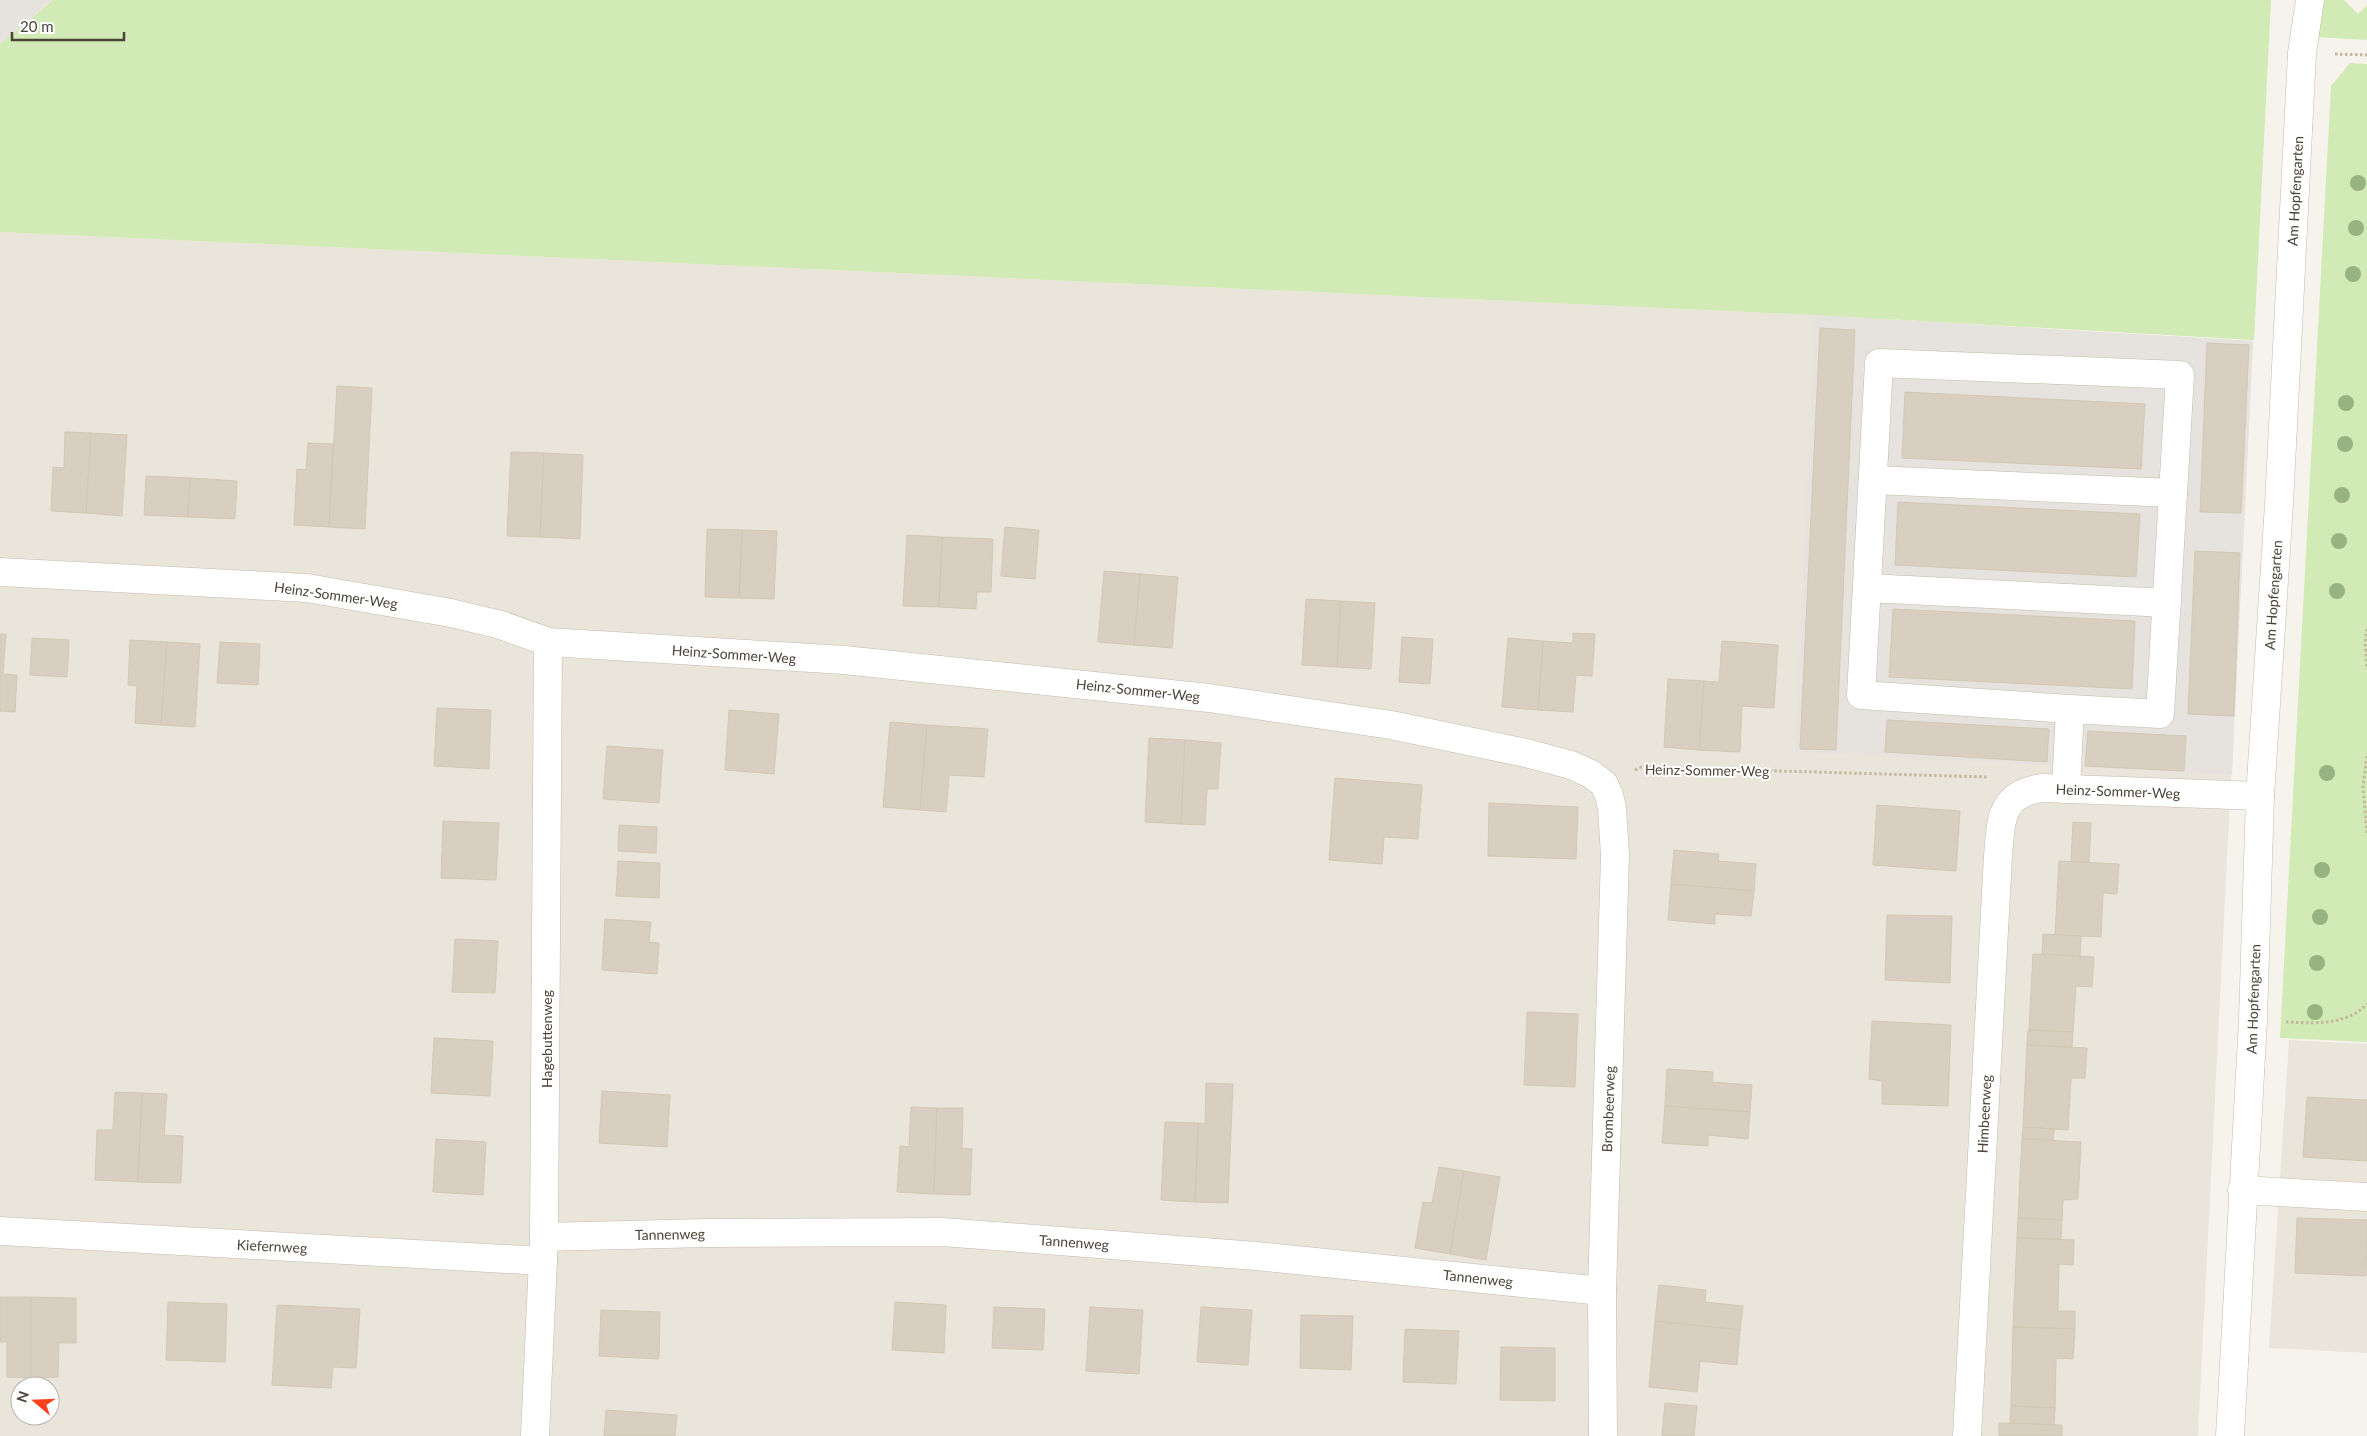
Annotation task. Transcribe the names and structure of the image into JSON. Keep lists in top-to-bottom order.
{
  "streets": {
    "street": [
      "Am Hopfengarten",
      "Heinz-Sommer-Weg",
      "Hagebuttenweg",
      "Brombeerweg",
      "Himbeerweg",
      "Tannenweg",
      "Kiefernweg"
    ]
  },
  "crossings": [
    ["Am Hopfengarten", "Heinz-Sommer-Weg"],
    ["Heinz-Sommer-Weg", "Hagebuttenweg"],
    ["Heinz-Sommer-Weg", "Brombeerweg"],
    ["Heinz-Sommer-Weg", "Himbeerweg"],
    ["Hagebuttenweg", "Tannenweg"],
    ["Hagebuttenweg", "Kiefernweg"],
    ["Brombeerweg", "Tannenweg"],
    ["Tannenweg", "Kiefernweg"]
  ],
  "scale_bar": "20 m",
  "north": "left"
}
